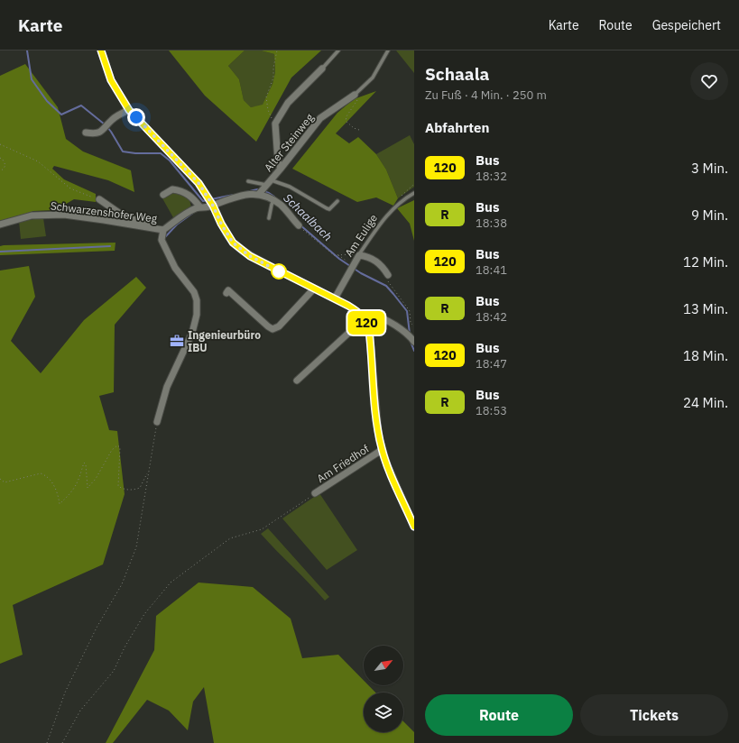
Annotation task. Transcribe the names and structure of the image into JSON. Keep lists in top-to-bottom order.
{
  "streets": {
    "street": [
      "Alter Steinweg",
      "Schwarzenshofer Weg",
      "Am Eulige",
      "Am Friedhof"
    ]
  },
  "water": ["Schaalbach"],
  "places": {
    "office": ["Ingenieurbüro IBU"]
  },
  "lines": ["bus line 120"],
  "north": "top right",
  "page": {
    "header": "Karte",
    "nav": ["Karte", "Route", "Gespeichert"],
    "on_map": "120",
    "heading": [
      ["Schaala", "Zu Fuß · 4 Min. · 250 m"],
      "Abfahrten"
    ],
    "list": [
      {
        "mark": "120",
        "name": "Bus",
        "note": "18:32",
        "value": "3 Min."
      },
      {
        "mark": "R",
        "name": "Bus",
        "note": "18:38",
        "value": "9 Min."
      },
      {
        "mark": "120",
        "name": "Bus",
        "note": "18:41",
        "value": "12 Min."
      },
      {
        "mark": "R",
        "name": "Bus",
        "note": "18:42",
        "value": "13 Min."
      },
      {
        "mark": "120",
        "name": "Bus",
        "note": "18:47",
        "value": "18 Min."
      },
      {
        "mark": "R",
        "name": "Bus",
        "note": "18:53",
        "value": "24 Min."
      }
    ],
    "buttons": ["Route", "Tickets"]
  }
}
